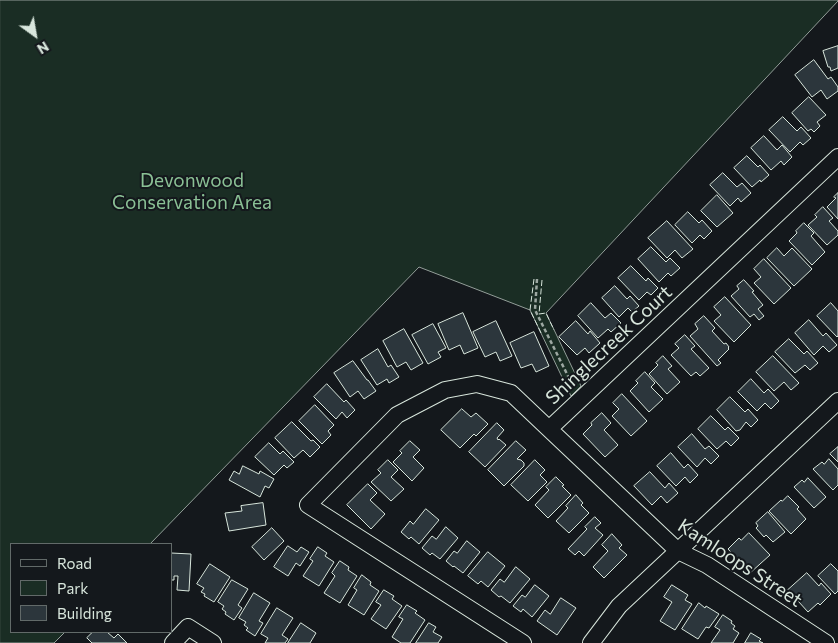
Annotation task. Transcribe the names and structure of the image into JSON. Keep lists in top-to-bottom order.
{
  "streets": {
    "street": ["Shinglecreek Court", "Kamloops Street"]
  },
  "crossings": [
    ["Shinglecreek Court", "Kamloops Street"]
  ],
  "parks": ["Devonwood Conservation Area"],
  "legend": ["Road", "Park", "Building"],
  "north": "bottom right"
}
